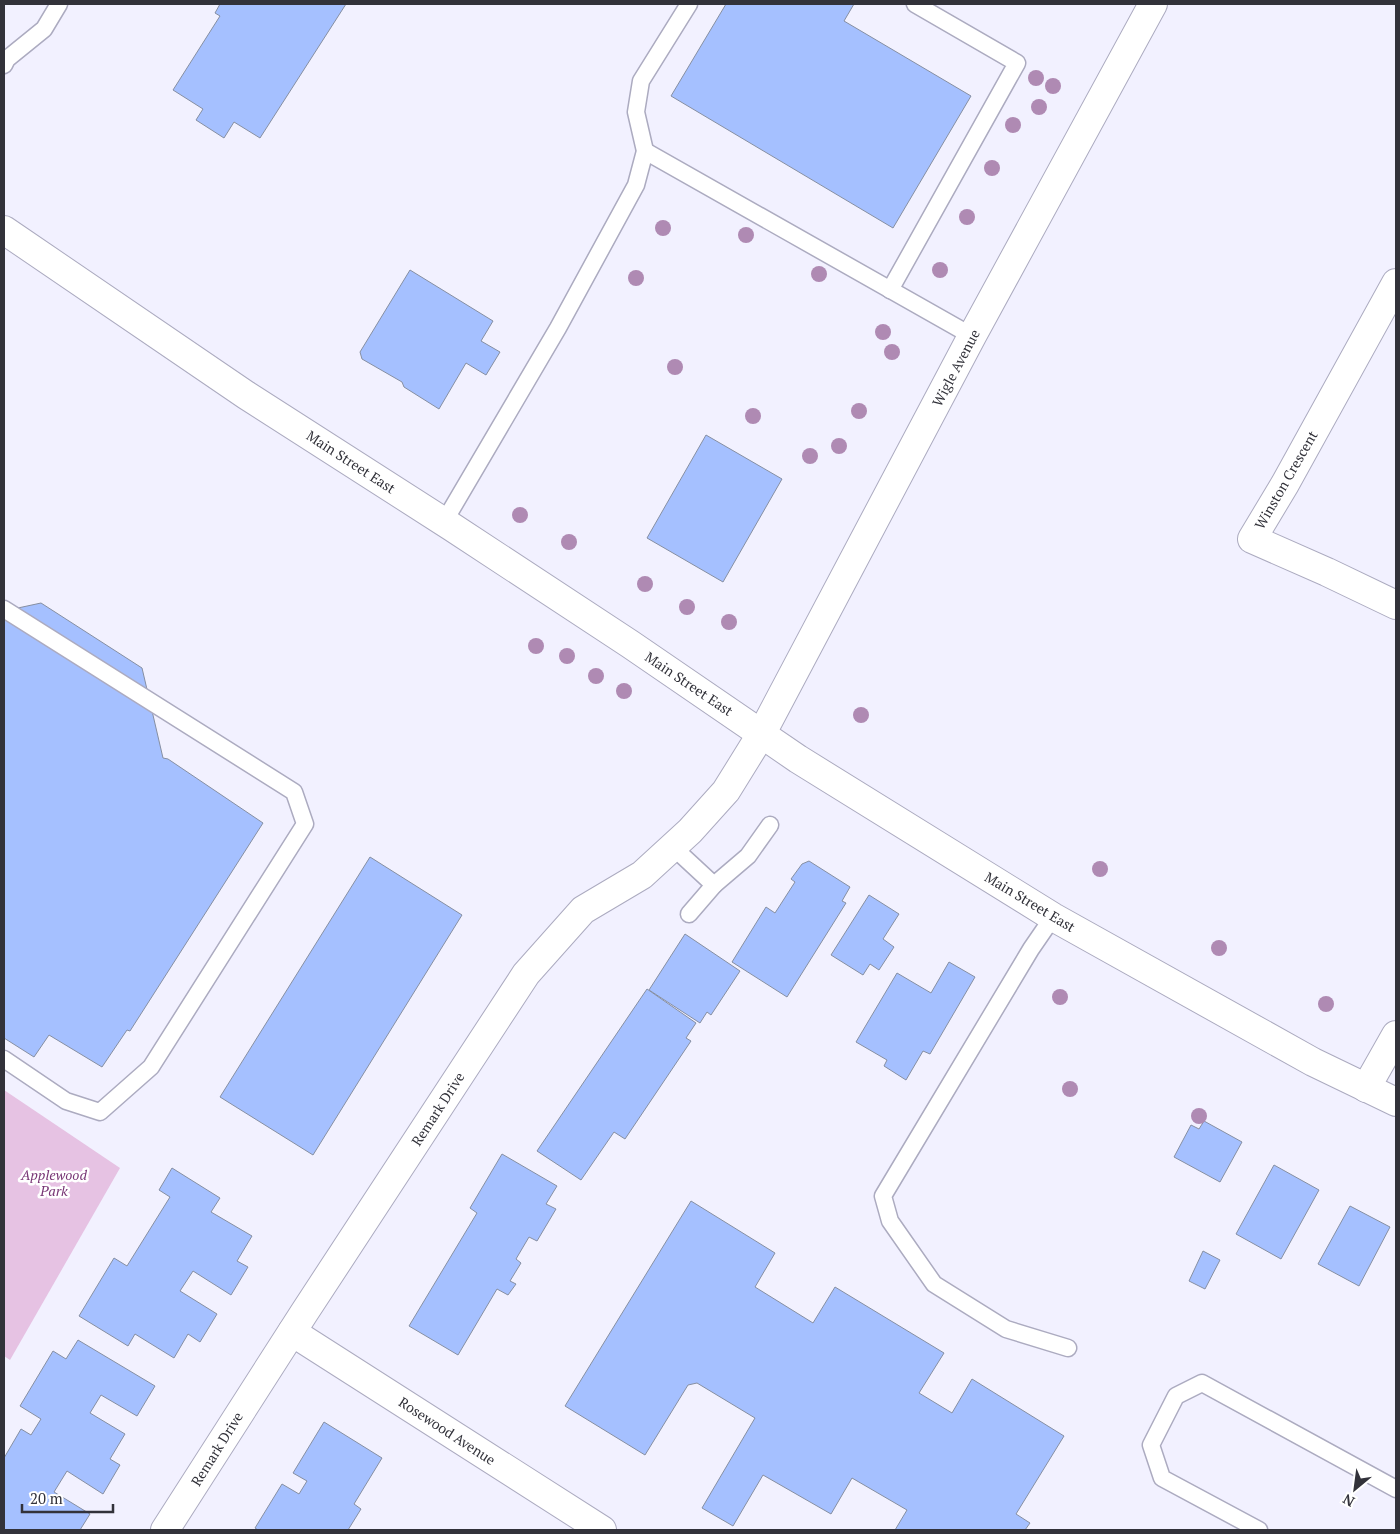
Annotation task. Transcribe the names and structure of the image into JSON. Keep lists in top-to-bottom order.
{
  "streets": {
    "street": [
      "Wigle Avenue",
      "Main Street East",
      "Winston Crescent",
      "Remark Drive",
      "Rosewood Avenue"
    ]
  },
  "crossings": [
    ["Wigle Avenue", "Main Street East"],
    ["Wigle Avenue", "Remark Drive"],
    ["Main Street East", "Remark Drive"],
    ["Remark Drive", "Rosewood Avenue"]
  ],
  "parks": ["Applewood Park"],
  "scale_bar": "20 m",
  "north": "bottom left"
}
